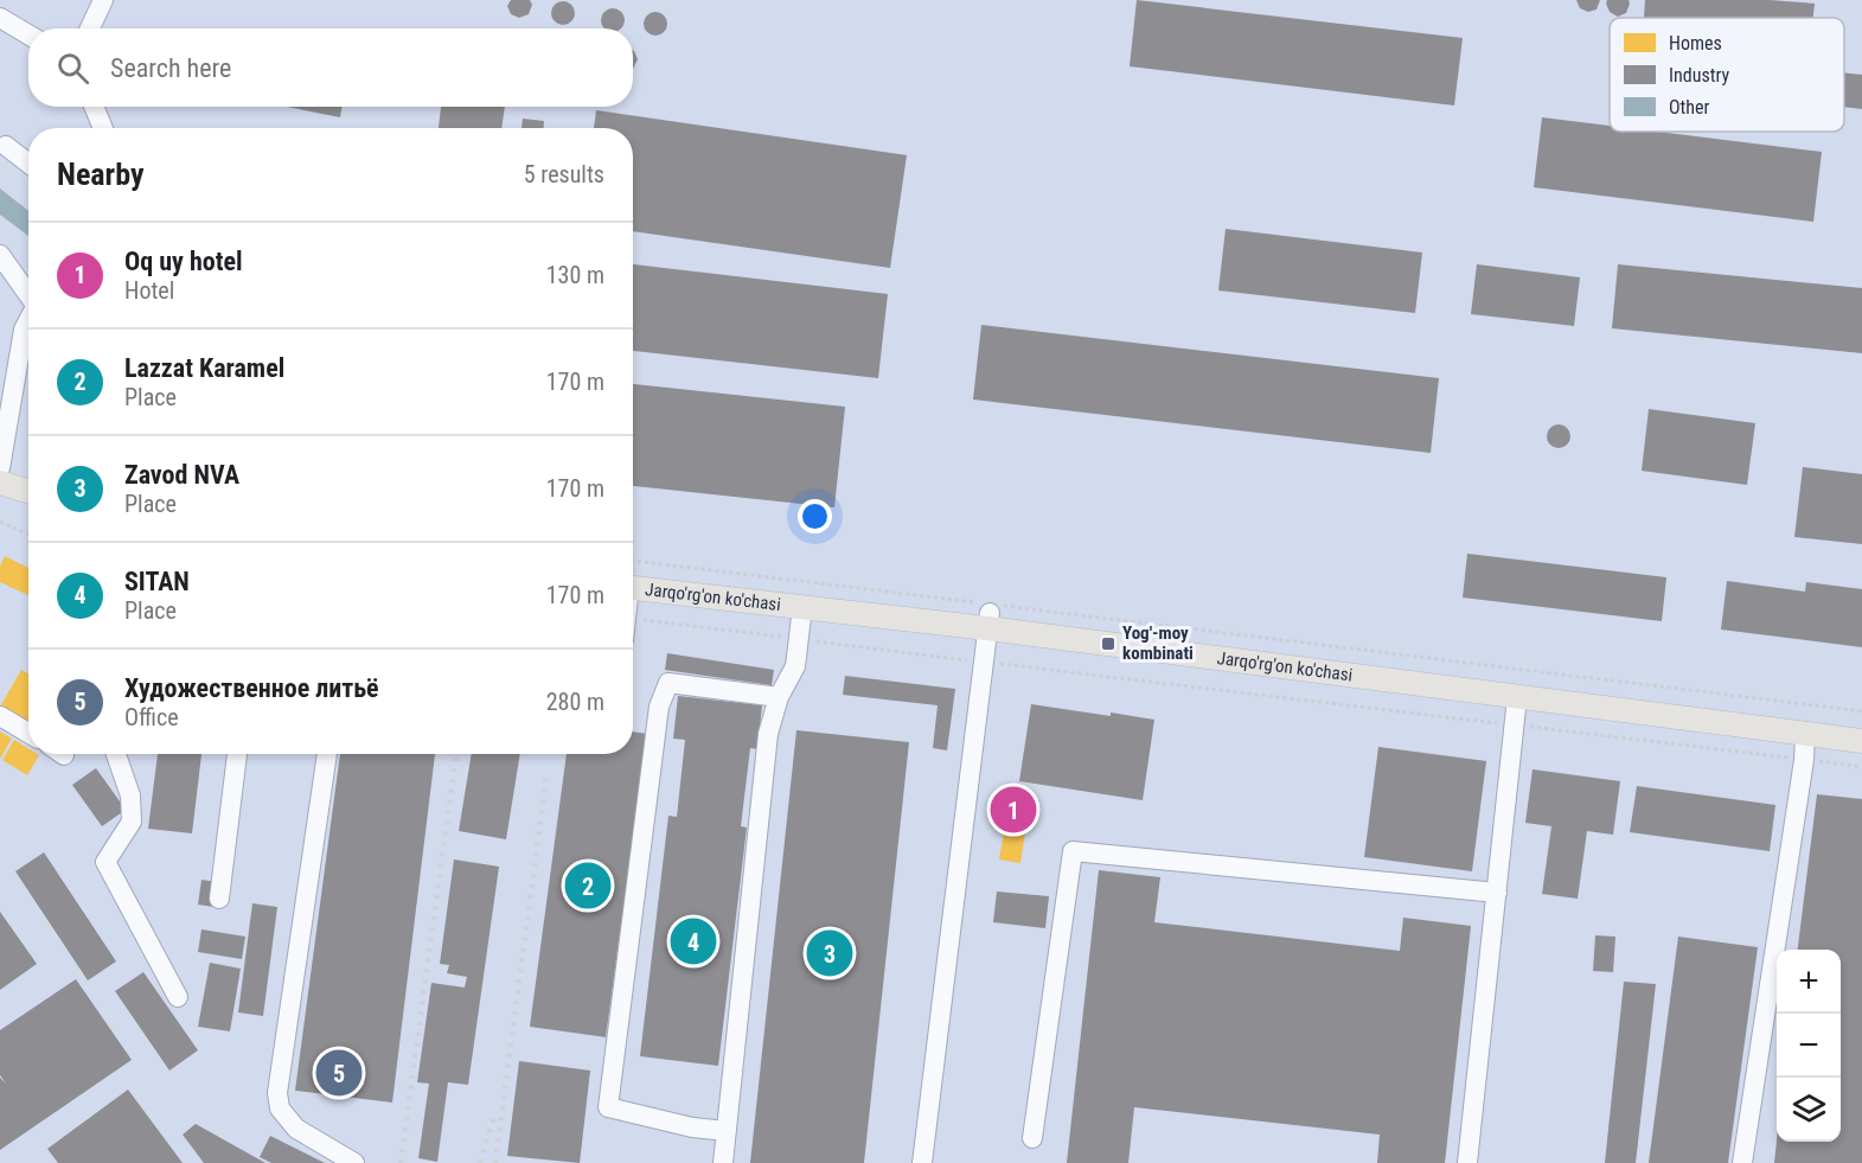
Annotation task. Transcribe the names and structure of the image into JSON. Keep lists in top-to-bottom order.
{
  "streets": {
    "main road": ["Jarqo'rg'on ko'chasi"]
  },
  "places": {
    "transit": ["Yog'-moy kombinati"]
  },
  "legend": ["Homes", "Industry", "Other"],
  "page": {
    "search": "Search here",
    "heading": ["Nearby", "5 results"],
    "list": [
      {
        "mark": "1",
        "name": "Oq uy hotel",
        "note": "Hotel",
        "value": "130 m"
      },
      {
        "mark": "2",
        "name": "Lazzat Karamel",
        "note": "Place",
        "value": "170 m"
      },
      {
        "mark": "3",
        "name": "Zavod NVA",
        "note": "Place",
        "value": "170 m"
      },
      {
        "mark": "4",
        "name": "SITAN",
        "note": "Place",
        "value": "170 m"
      },
      {
        "mark": "5",
        "name": "Художественное литьё",
        "note": "Office",
        "value": "280 m"
      }
    ],
    "pins": [
      "1",
      "2",
      "4",
      "3",
      "5"
    ],
    "map_buttons": ["+", "−"]
  }
}
